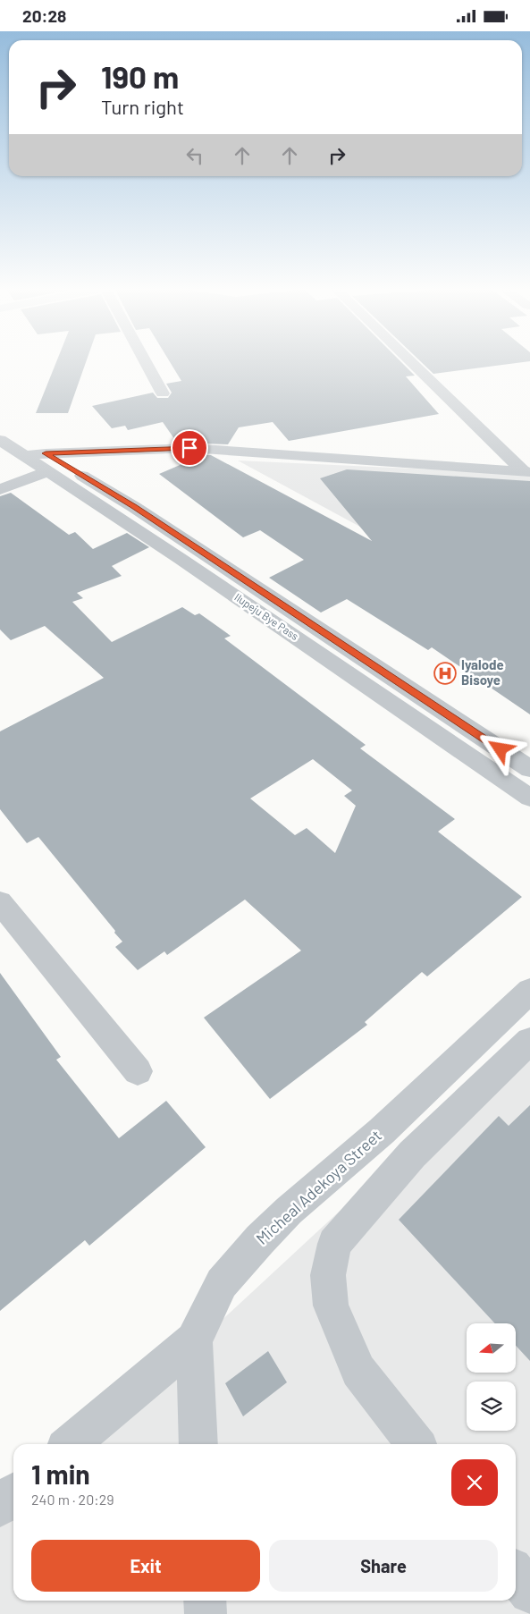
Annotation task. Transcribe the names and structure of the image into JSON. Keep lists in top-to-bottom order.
{
  "streets": {
    "street": ["Ilupeju Bye Pass", "Micheal Adekoya Street"]
  },
  "places": {
    "hospital": ["Iyalode Bisoye"]
  },
  "north": "left",
  "page": {
    "status": "20:28",
    "turn": ["190 m", "Turn right"],
    "heading": ["1 min", "240 m · 20:29"],
    "buttons": ["Exit", "Share"]
  }
}
